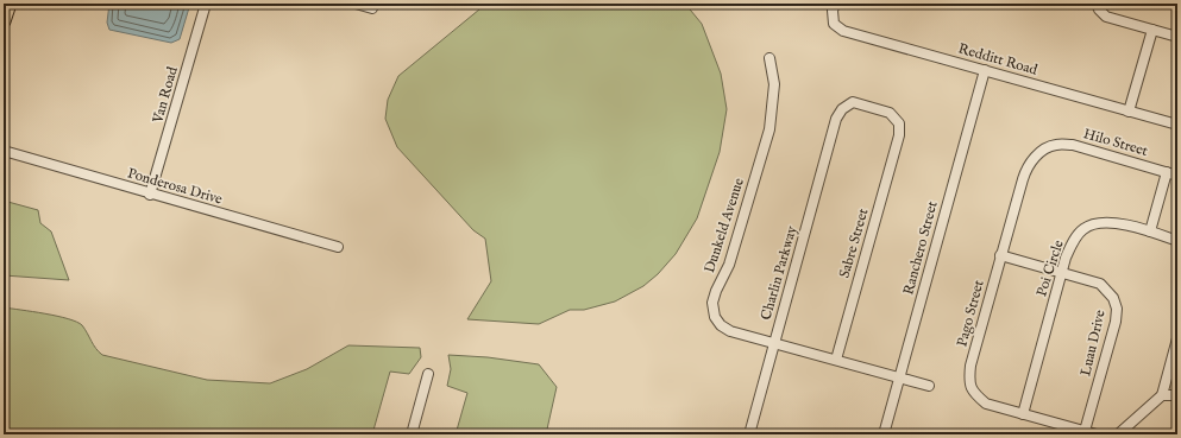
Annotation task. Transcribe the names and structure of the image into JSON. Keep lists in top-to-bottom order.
{
  "streets": {
    "street": [
      "Redditt Road",
      "Van Road",
      "Hilo Street",
      "Ponderosa Drive",
      "Dunkeld Avenue",
      "Sabre Street",
      "Ranchero Street",
      "Poi Circle",
      "Charlin Parkway",
      "Pago Street",
      "Luau Drive"
    ]
  },
  "crossings": [
    ["Redditt Road", "Ranchero Street"],
    ["Van Road", "Ponderosa Drive"],
    ["Hilo Street", "Pago Street"],
    ["Dunkeld Avenue", "Sabre Street"],
    ["Dunkeld Avenue", "Ranchero Street"],
    ["Dunkeld Avenue", "Charlin Parkway"],
    ["Sabre Street", "Charlin Parkway"],
    ["Poi Circle", "Pago Street"],
    ["Poi Circle", "Luau Drive"],
    ["Pago Street", "Luau Drive"]
  ]
}
